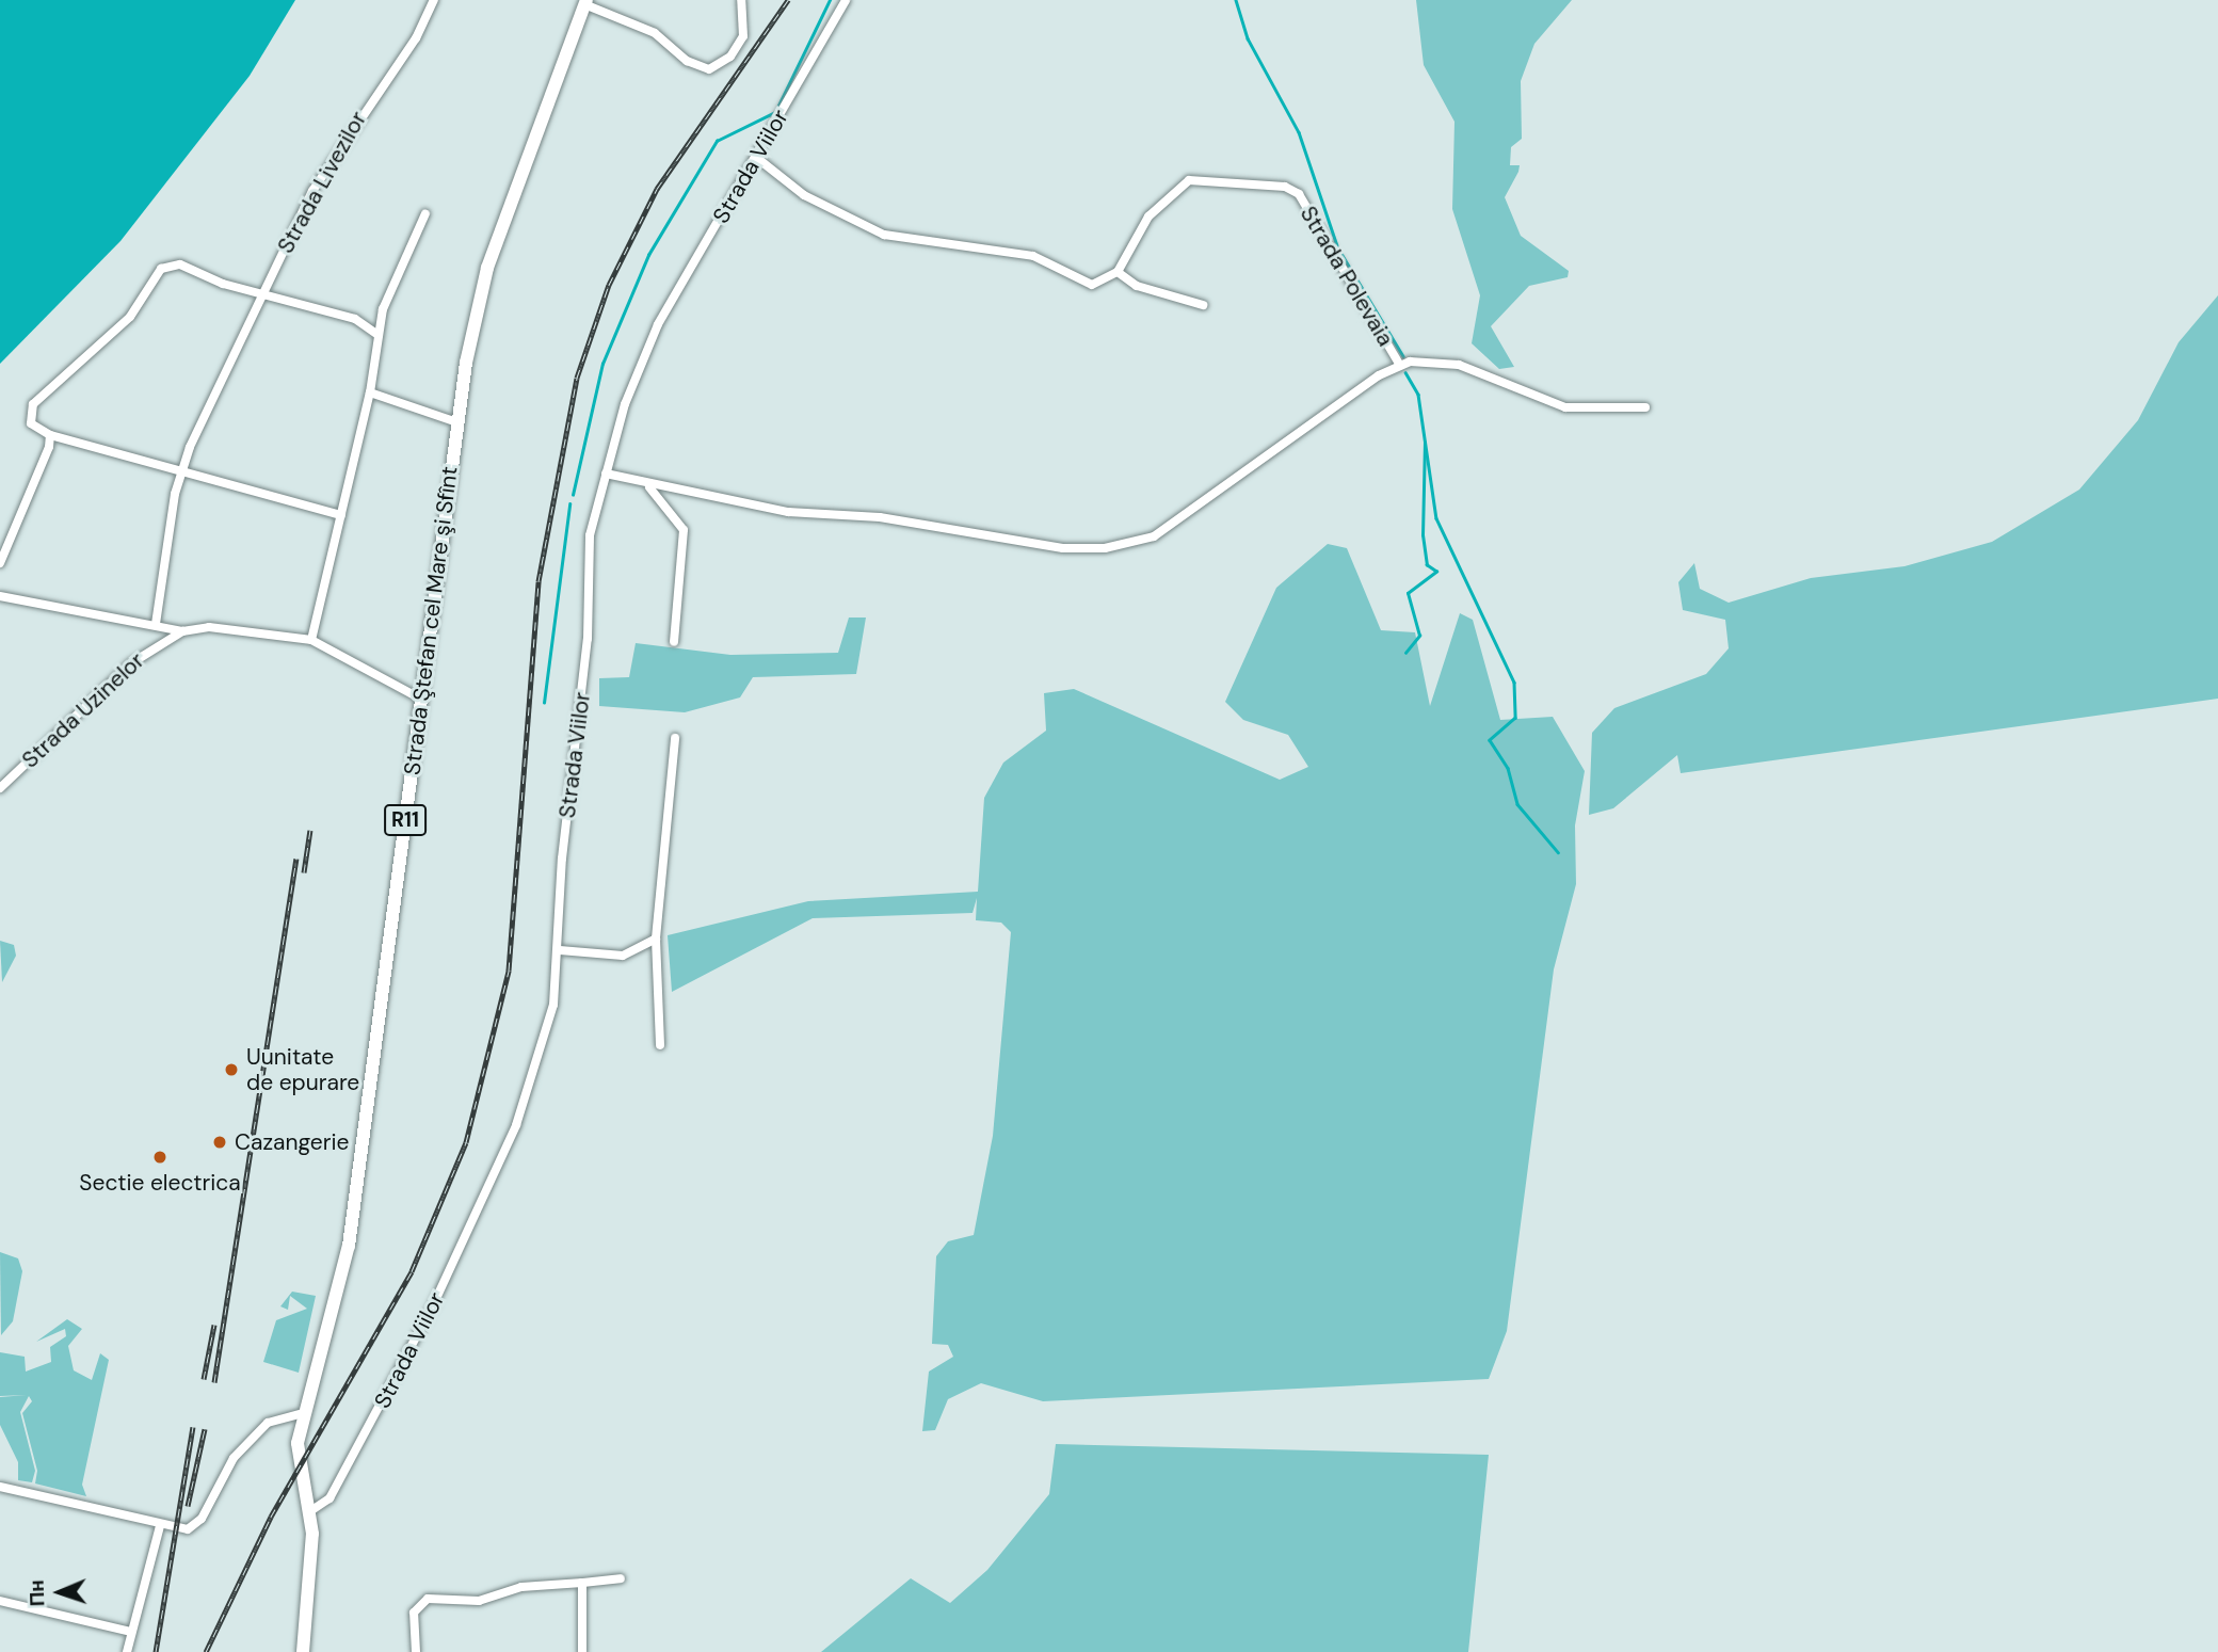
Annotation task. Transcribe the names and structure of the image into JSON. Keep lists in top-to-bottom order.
{
  "streets": {
    "main road": ["Strada Ştefan cel Mare şi Sfînt", "R11"],
    "street": [
      "Strada Viilor",
      "Strada Livezilor",
      "Strada Polevaia",
      "Strada Uzinelor"
    ]
  },
  "crossings": [
    ["Strada Viilor", "Strada Ştefan cel Mare şi Sfînt"],
    ["Strada Ştefan cel Mare şi Sfînt", "Strada Uzinelor"]
  ],
  "places": ["Uunitate de epurare", "Cazangerie", "Sectie electrica"],
  "north": "left"
}
